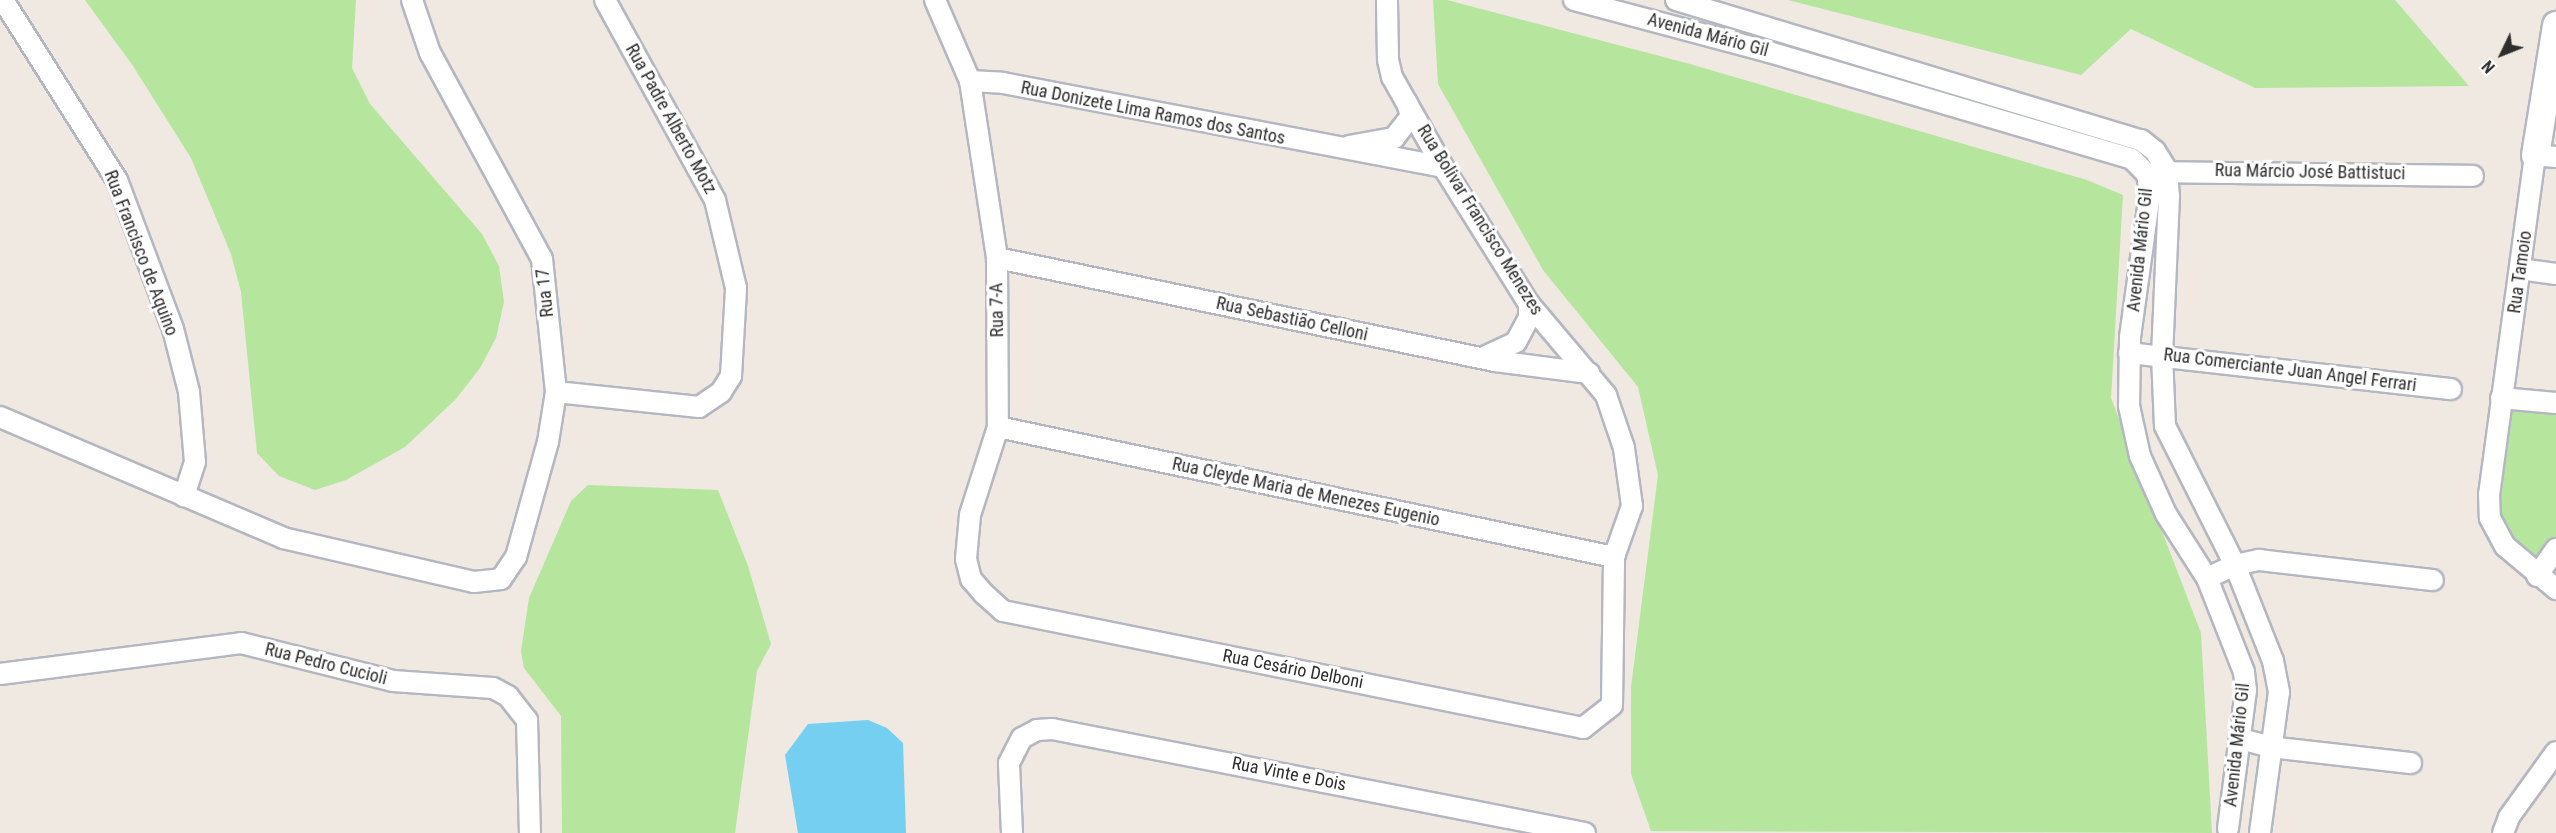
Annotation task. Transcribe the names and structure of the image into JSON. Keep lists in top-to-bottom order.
{
  "streets": {
    "street": [
      "Avenida Mário Gil",
      "Rua Donizete Lima Ramos dos Santos",
      "Rua Padre Alberto Motz",
      "Rua Márcio José Battistuci",
      "Rua Bolivar Francisco Menezes",
      "Rua Francisco de Aquino",
      "Rua Tamoio",
      "Rua 17",
      "Rua 7-A",
      "Rua Sebastião Celloni",
      "Rua Comerciante Juan Angel Ferrari",
      "Rua Cleyde Maria de Menezes Eugenio",
      "Rua Pedro Cucioli",
      "Rua Cesário Delboni",
      "Rua Vinte e Dois"
    ]
  },
  "crossings": [
    ["Avenida Mário Gil", "Rua Márcio José Battistuci"],
    ["Avenida Mário Gil", "Rua Comerciante Juan Angel Ferrari"],
    ["Rua Donizete Lima Ramos dos Santos", "Rua Bolivar Francisco Menezes"],
    ["Rua Donizete Lima Ramos dos Santos", "Rua 7-A"],
    ["Rua Padre Alberto Motz", "Rua 17"],
    ["Rua Bolivar Francisco Menezes", "Rua Sebastião Celloni"],
    ["Rua Bolivar Francisco Menezes", "Rua Cleyde Maria de Menezes Eugenio"],
    ["Rua Bolivar Francisco Menezes", "Rua Cesário Delboni"],
    ["Rua Francisco de Aquino", "Rua 17"],
    ["Rua 7-A", "Rua Sebastião Celloni"],
    ["Rua 7-A", "Rua Cleyde Maria de Menezes Eugenio"],
    ["Rua 7-A", "Rua Cesário Delboni"]
  ],
  "north": "bottom left"
}
